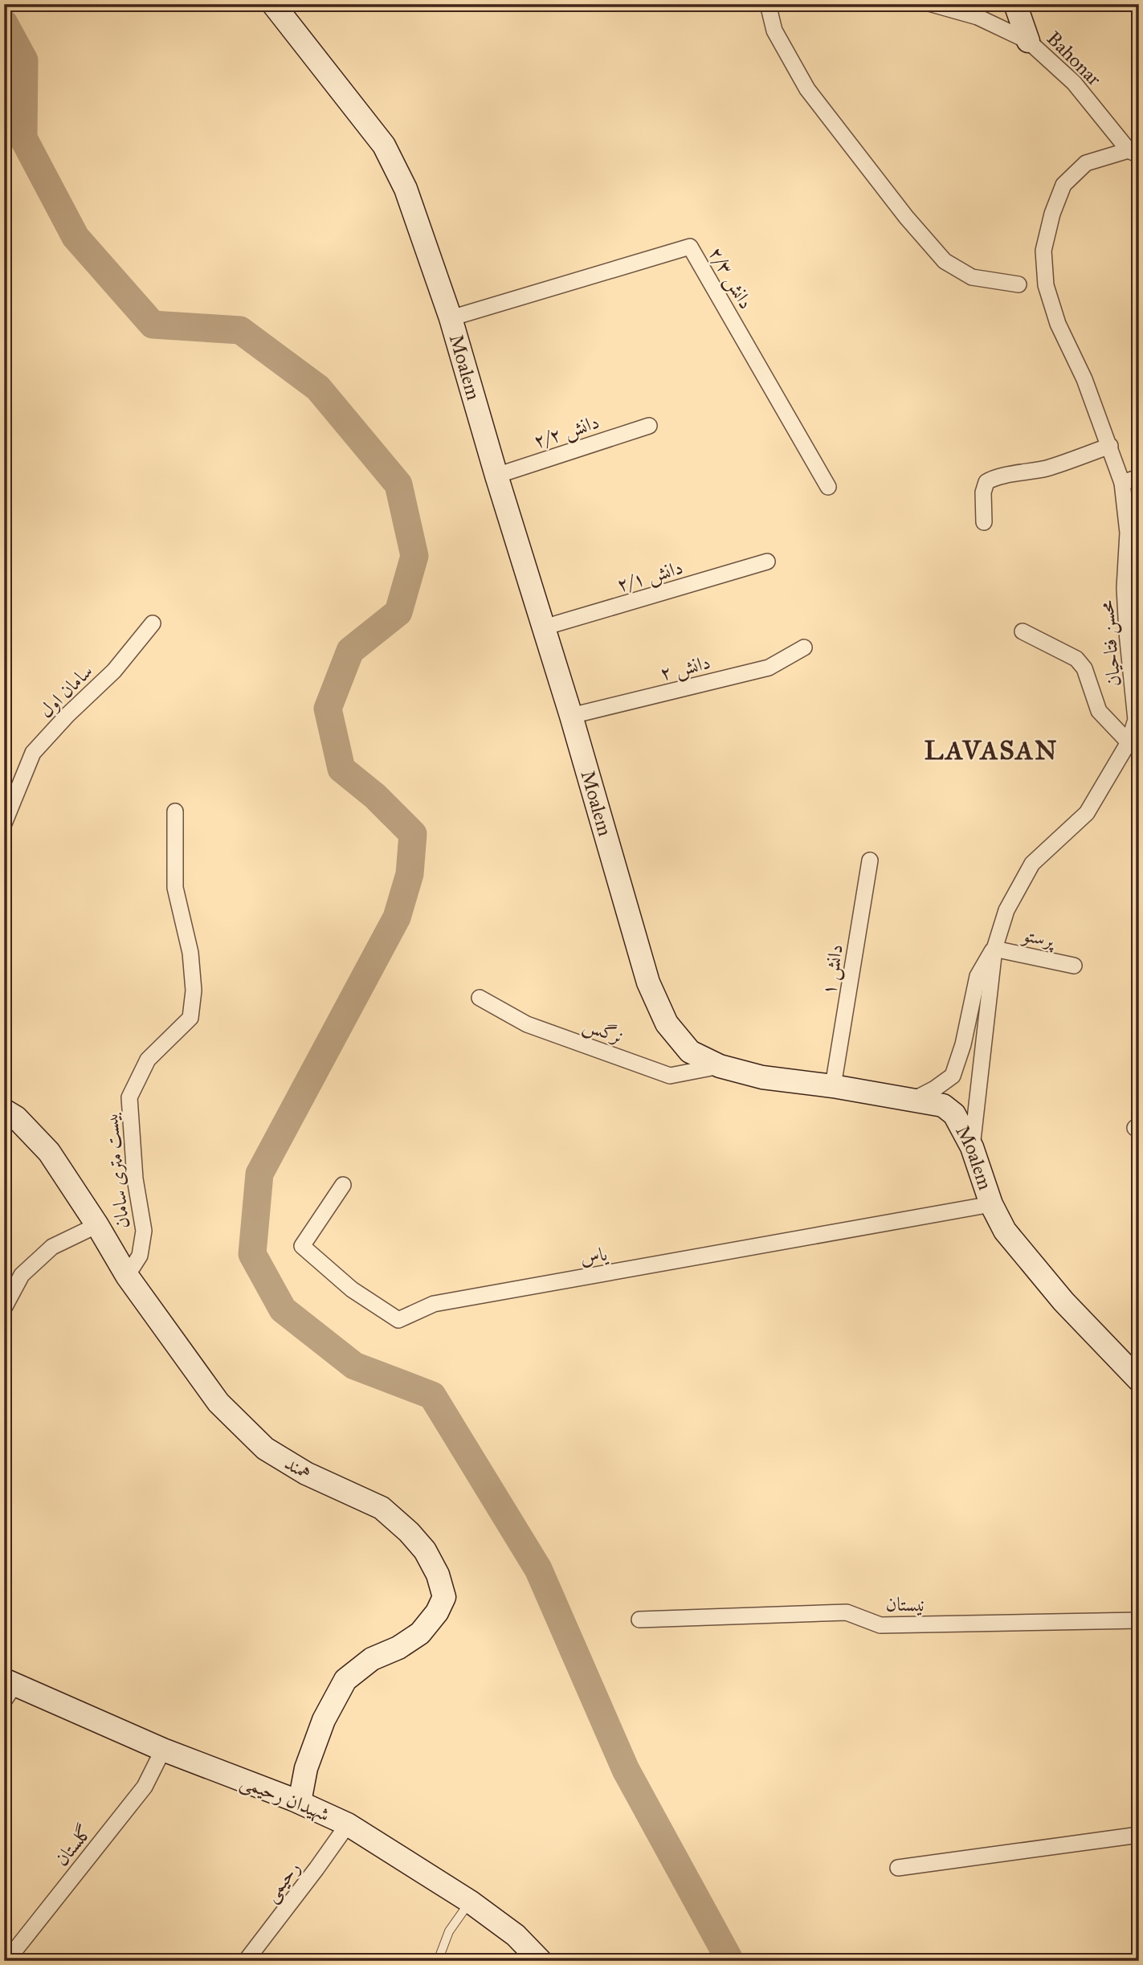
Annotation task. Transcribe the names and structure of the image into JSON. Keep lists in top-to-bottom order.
{
  "streets": {
    "main road": ["Moalem", "همند", "شهیدان رحیمی"],
    "street": [
      "Bahonar",
      "دانش ۲/۳",
      "دانش ۲/۲",
      "دانش ۲/۱",
      "محسن فتاحیان",
      "دانش ۲",
      "سامان اول",
      "پرستو",
      "دانش ۱",
      "نرگس",
      "بیست متری سامان",
      "یاس",
      "نیستان",
      "گلستان",
      "رحیمی"
    ]
  },
  "crossings": [
    ["Bahonar", "محسن فتاحیان"],
    ["دانش ۲/۳", "Moalem"],
    ["Moalem", "دانش ۲/۲"],
    ["Moalem", "دانش ۲/۱"],
    ["Moalem", "محسن فتاحیان"],
    ["Moalem", "دانش ۲"],
    ["Moalem", "دانش ۱"],
    ["Moalem", "نرگس"],
    ["Moalem", "یاس"],
    ["محسن فتاحیان", "پرستو"],
    ["بیست متری سامان", "همند"],
    ["همند", "شهیدان رحیمی"],
    ["شهیدان رحیمی", "گلستان"],
    ["شهیدان رحیمی", "رحیمی"]
  ],
  "districts": ["LAVASAN"]
}
